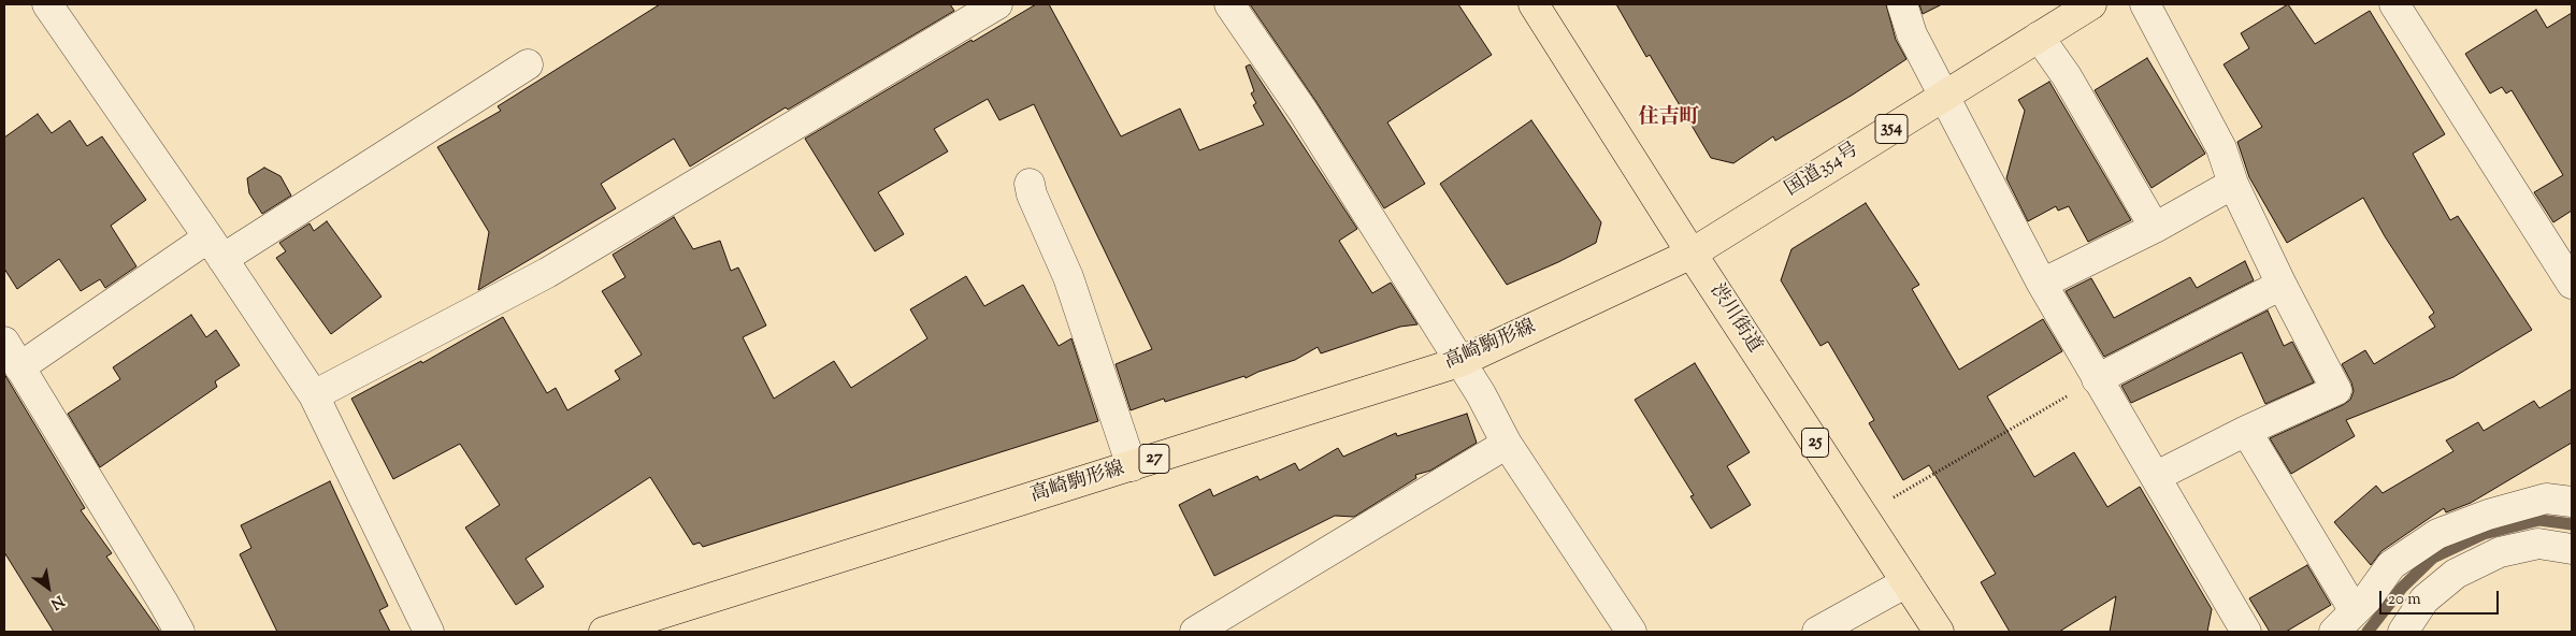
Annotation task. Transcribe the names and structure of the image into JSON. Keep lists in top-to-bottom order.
{
  "streets": {
    "main road": [
      "354",
      "国道354号",
      "渋川街道",
      "高崎駒形線",
      "25",
      "27"
    ]
  },
  "crossings": [
    ["国道354号", "渋川街道"],
    ["国道354号", "高崎駒形線"],
    ["渋川街道", "高崎駒形線"]
  ],
  "districts": ["住吉町"],
  "scale_bar": "20 m",
  "north": "bottom right"
}
